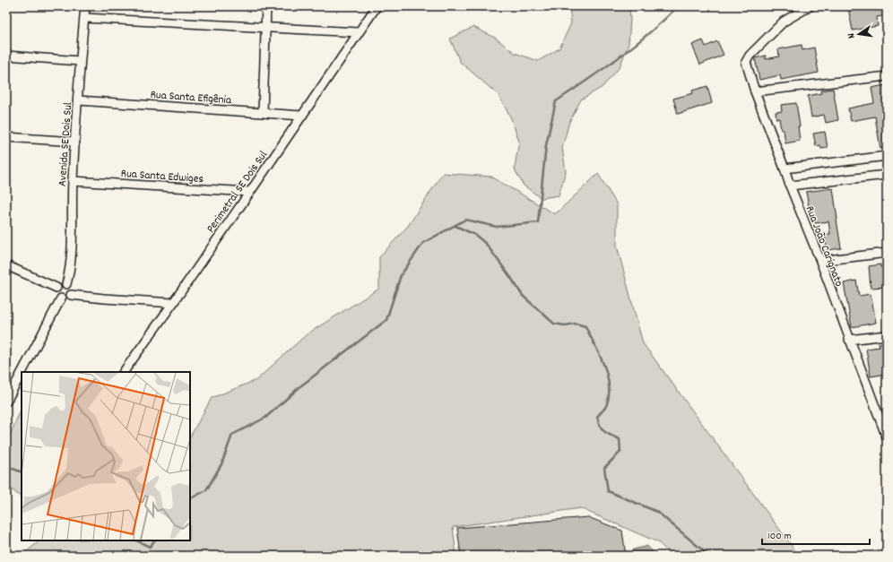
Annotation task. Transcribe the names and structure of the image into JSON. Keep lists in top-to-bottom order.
{
  "streets": {
    "street": [
      "Rua Santa Efigênia",
      "Avenida SE Dois Sul",
      "Rua Santa Edwiges",
      "Perimetral SE Dois Sul",
      "Rua João Carignato"
    ]
  },
  "crossings": [
    ["Rua Santa Efigênia", "Avenida SE Dois Sul"],
    ["Rua Santa Efigênia", "Perimetral SE Dois Sul"],
    ["Avenida SE Dois Sul", "Rua Santa Edwiges"],
    ["Rua Santa Edwiges", "Perimetral SE Dois Sul"]
  ],
  "scale_bar": "100 m",
  "north": "left"
}
